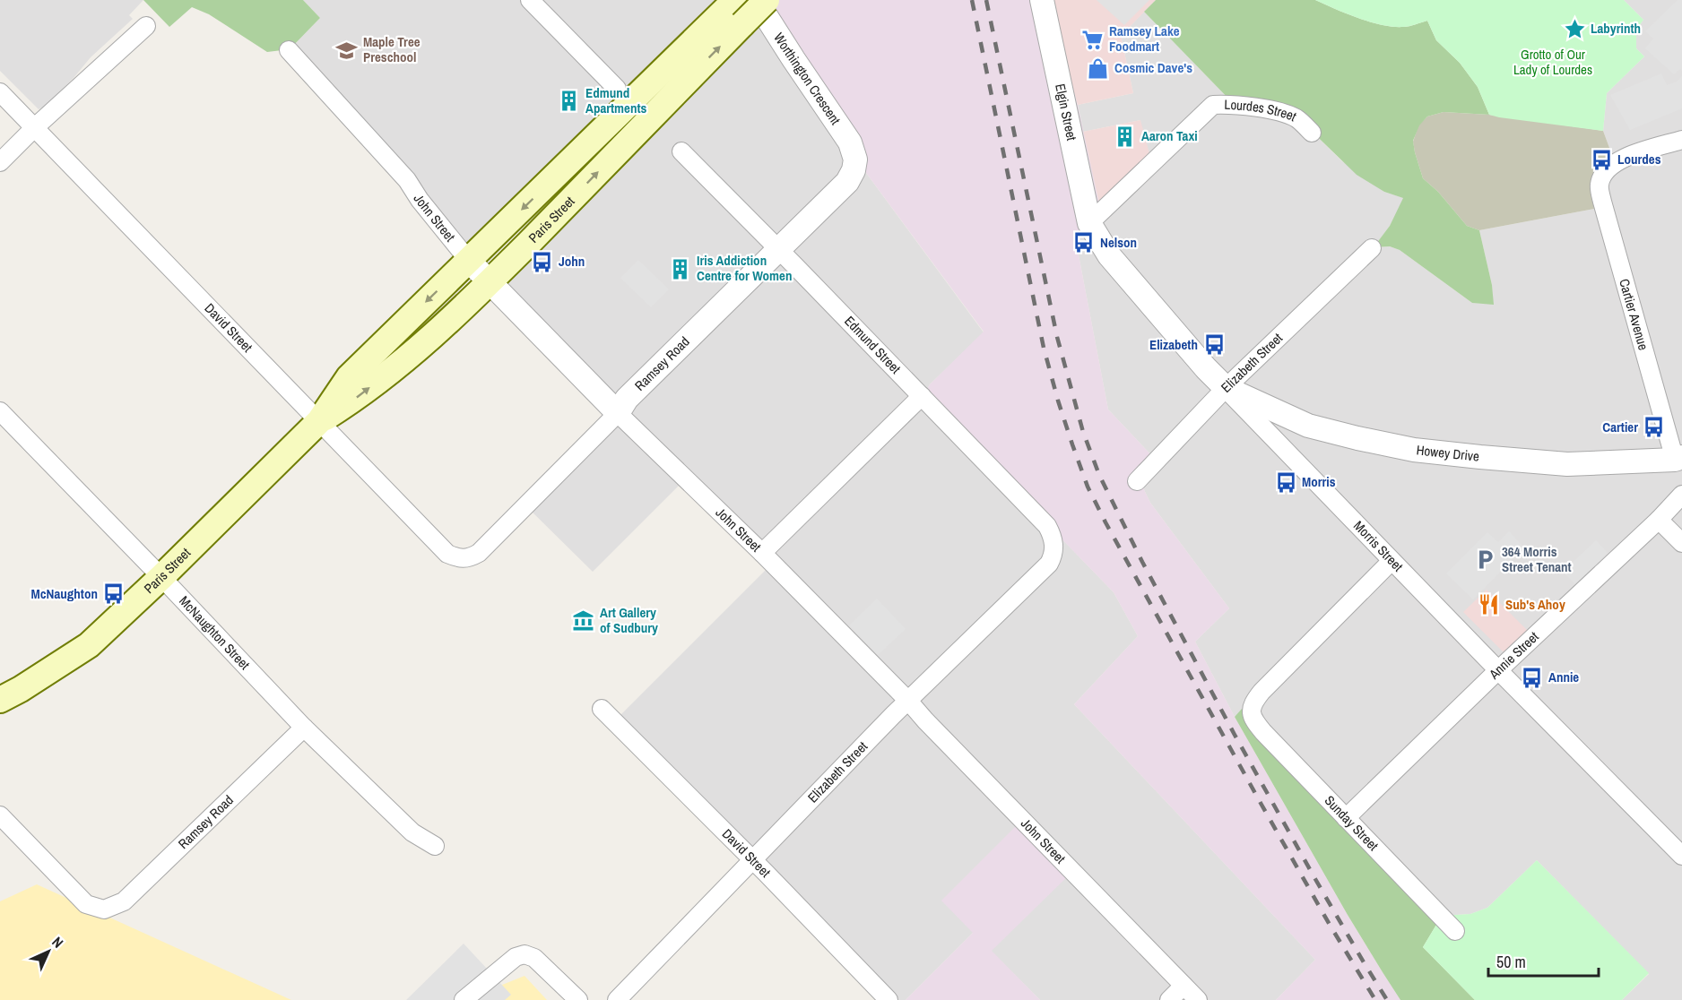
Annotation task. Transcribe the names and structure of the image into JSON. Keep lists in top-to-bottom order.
{
  "streets": {
    "main road": ["Paris Street"],
    "street": [
      "Worthington Crescent",
      "Elgin Street",
      "Lourdes Street",
      "John Street",
      "Cartier Avenue",
      "David Street",
      "Edmund Street",
      "Elizabeth Street",
      "Ramsey Road",
      "Howey Drive",
      "Morris Street",
      "McNaughton Street",
      "Annie Street",
      "Sunday Street"
    ]
  },
  "crossings": [
    ["Worthington Crescent", "Ramsey Road"],
    ["Elgin Street", "Lourdes Street"],
    ["Elgin Street", "Morris Street"],
    ["Lourdes Street", "Morris Street"],
    ["John Street", "Paris Street"],
    ["John Street", "Elizabeth Street"],
    ["John Street", "Ramsey Road"],
    ["Paris Street", "David Street"],
    ["Paris Street", "McNaughton Street"],
    ["Cartier Avenue", "Howey Drive"],
    ["David Street", "Elizabeth Street"],
    ["David Street", "Ramsey Road"],
    ["Edmund Street", "Elizabeth Street"],
    ["Edmund Street", "Ramsey Road"],
    ["Elizabeth Street", "Howey Drive"],
    ["Elizabeth Street", "Morris Street"],
    ["Ramsey Road", "McNaughton Street"],
    ["Howey Drive", "Morris Street"],
    ["Morris Street", "Annie Street"],
    ["Morris Street", "Sunday Street"],
    ["Annie Street", "Sunday Street"]
  ],
  "parks": ["Grotto of Our Lady of Lourdes"],
  "places": {
    "place": ["Labyrinth"],
    "supermarket": ["Ramsey Lake Foodmart"],
    "school or university": ["Maple Tree Preschool"],
    "shop": ["Cosmic Dave's"],
    "building": ["Edmund Apartments", "Aaron Taxi", "Iris Addiction Centre for Women"],
    "bus stop": [
      "Lourdes",
      "Nelson",
      "John",
      "Elizabeth",
      "Cartier",
      "Morris",
      "McNaughton",
      "Annie"
    ],
    "parking": ["364 Morris Street Tenant"],
    "restaurant": ["Sub's Ahoy"],
    "museum": ["Art Gallery of Sudbury"]
  },
  "scale_bar": "50 m",
  "north": "top right"
}
